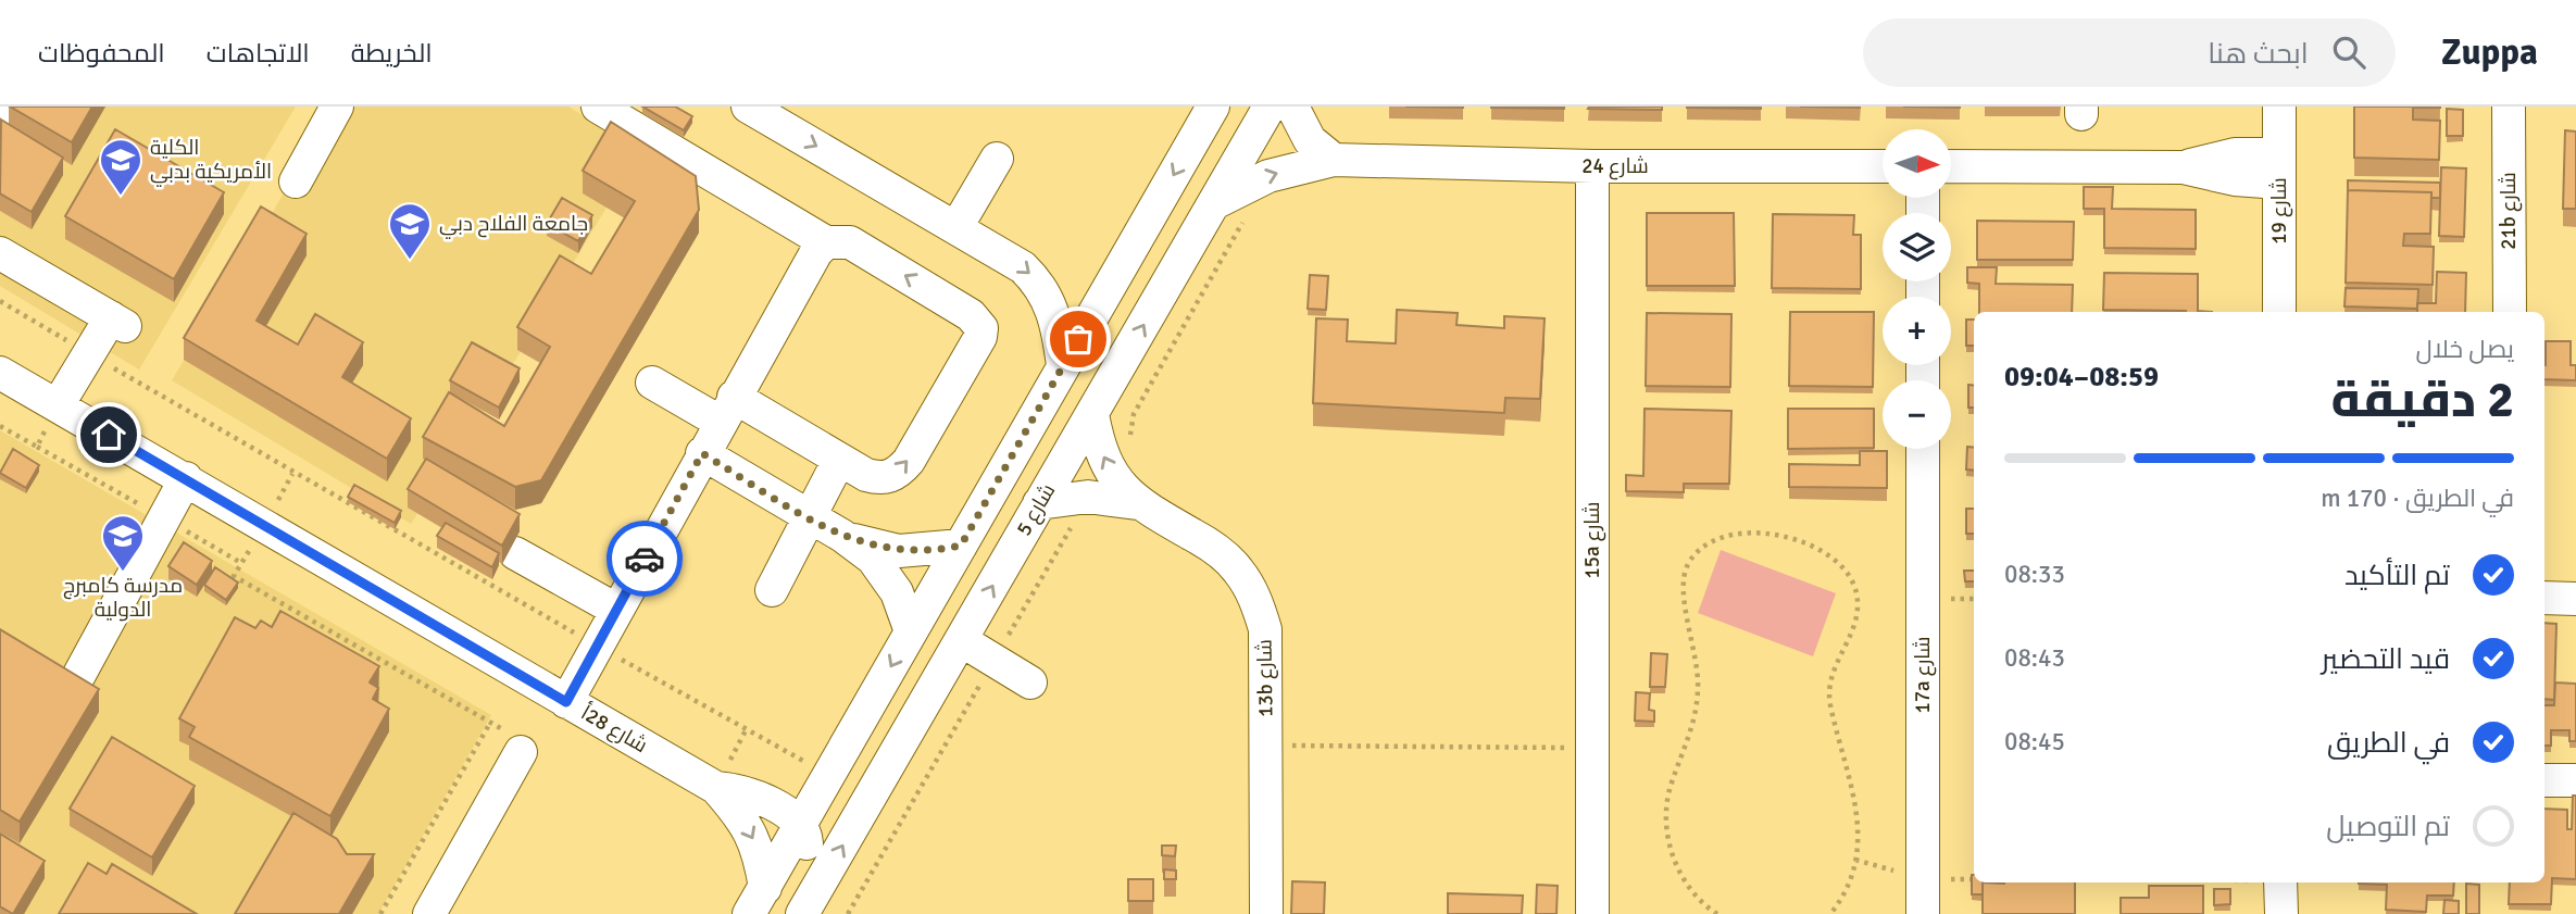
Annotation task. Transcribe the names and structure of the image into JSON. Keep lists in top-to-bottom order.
{
  "streets": {
    "street": [
      "شارع 24",
      "شارع 19",
      "21b شارع",
      "شارع 5",
      "15a شارع",
      "17a شارع",
      "13b شارع",
      "شارع 28أ"
    ]
  },
  "crossings": [
    ["شارع 24", "شارع 5"],
    ["شارع 24", "15a شارع"],
    ["شارع 5", "13b شارع"]
  ],
  "places": {
    "school or university": ["الكلية الأمريكية بدبي", "جامعة الفلاح دبي", "مدرسة كامبرج الدولية"]
  },
  "north": "right",
  "page": {
    "header": "Zuppa",
    "search": "ابحث هنا",
    "nav": ["الخريطة", "الاتجاهات", "المحفوظات"],
    "map_buttons": ["+", "−"],
    "heading": ["2 دقيقة", "يصل خلال", "08:59–09:04"],
    "bar": "في الطريق · 170 m",
    "list": [
      ["تم التأكيد", "08:33"],
      ["قيد التحضير", "08:43"],
      ["في الطريق", "08:45"],
      "تم التوصيل"
    ]
  }
}
